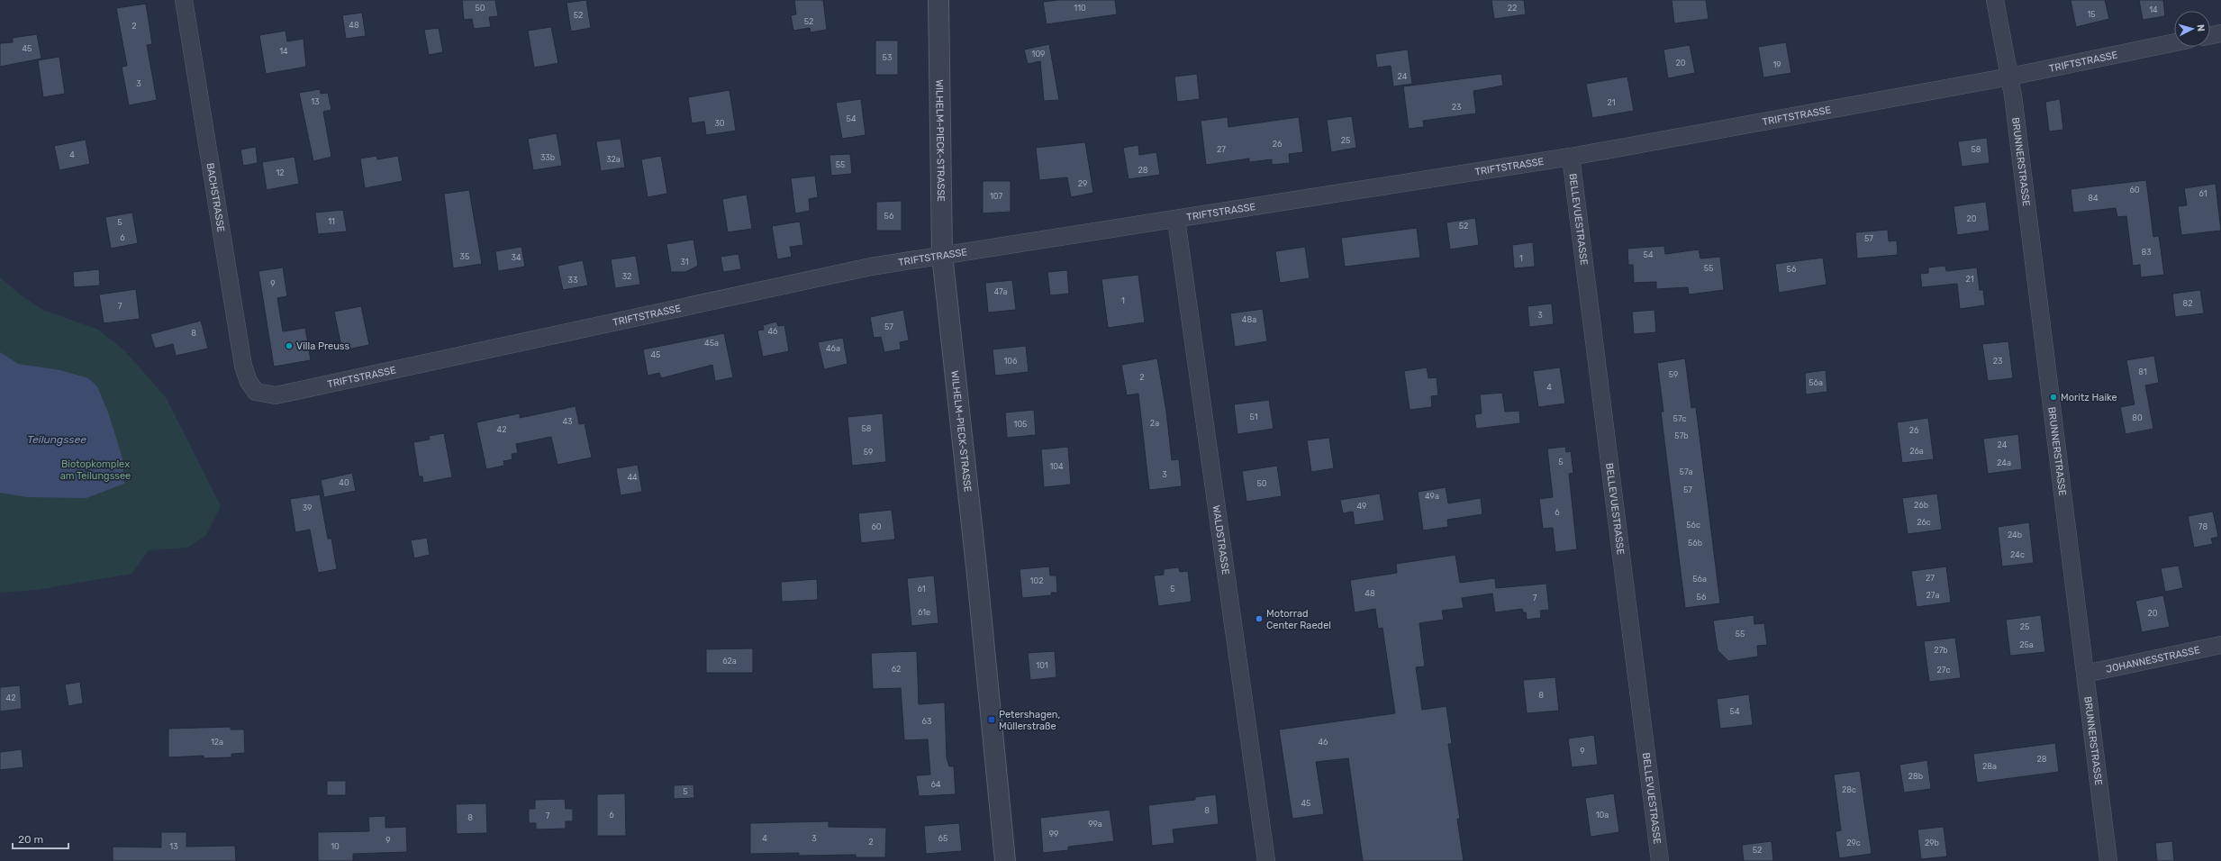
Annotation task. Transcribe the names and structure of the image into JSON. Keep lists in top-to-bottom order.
{
  "streets": {
    "street": [
      "TRIFTSTRASSE",
      "WILHELM-PIECK-STRASSE",
      "BRUNNERSTRASSE",
      "BACHSTRASSE",
      "BELLEVUESTRASSE",
      "WALDSTRASSE",
      "JOHANNESSTRASSE"
    ]
  },
  "crossings": [
    ["TRIFTSTRASSE", "WILHELM-PIECK-STRASSE"],
    ["TRIFTSTRASSE", "BRUNNERSTRASSE"],
    ["TRIFTSTRASSE", "BACHSTRASSE"],
    ["TRIFTSTRASSE", "BELLEVUESTRASSE"],
    ["TRIFTSTRASSE", "WALDSTRASSE"],
    ["BRUNNERSTRASSE", "JOHANNESSTRASSE"]
  ],
  "water": ["Teilungssee"],
  "parks": ["Biotopkomplex am Teilungssee"],
  "places": {
    "other": ["Villa Preuss", "Moritz Haike", "Motorrad Center Raedel"],
    "transit": ["Petershagen, Müllerstraße"]
  },
  "house_numbers": [
    "50",
    "110",
    "22",
    "14",
    "15",
    "52",
    "52",
    "48",
    "2",
    "45",
    "14",
    "109",
    "53",
    "20",
    "19",
    "24",
    "3",
    "13",
    "21",
    "23",
    "54",
    "30",
    "25",
    "26",
    "27",
    "58",
    "4",
    "33b",
    "32a",
    "55",
    "28",
    "12",
    "29",
    "60",
    "61",
    "107",
    "84",
    "56",
    "20",
    "11",
    "5",
    "52",
    "6",
    "57",
    "83",
    "54",
    "35",
    "34",
    "1",
    "31",
    "55",
    "56",
    "32",
    "21",
    "33",
    "9",
    "47a",
    "1",
    "82",
    "7",
    "3",
    "48a",
    "57",
    "46",
    "8",
    "45a",
    "46a",
    "45",
    "106",
    "23",
    "81",
    "59",
    "2",
    "56a",
    "4",
    "51",
    "80",
    "57c",
    "43",
    "2a",
    "105",
    "58",
    "42",
    "26",
    "57b",
    "24",
    "26a",
    "59",
    "5",
    "24a",
    "104",
    "57a",
    "3",
    "44",
    "40",
    "50",
    "57",
    "49a",
    "26b",
    "49",
    "39",
    "6",
    "26c",
    "56c",
    "60",
    "78",
    "24b",
    "56b",
    "24c",
    "27",
    "56a",
    "102",
    "61",
    "5",
    "48",
    "27a",
    "56",
    "7",
    "61e",
    "20",
    "25",
    "55",
    "25a",
    "27b",
    "62a",
    "101",
    "62",
    "27c",
    "8",
    "42",
    "54",
    "63",
    "12a",
    "46",
    "9",
    "28",
    "28a",
    "28b",
    "64",
    "28c",
    "5",
    "45",
    "8",
    "6",
    "10a",
    "7",
    "8",
    "99a",
    "99",
    "4",
    "3",
    "65",
    "9",
    "2",
    "29c",
    "29b",
    "13",
    "10",
    "52"
  ],
  "scale_bar": "20 m",
  "north": "right"
}
